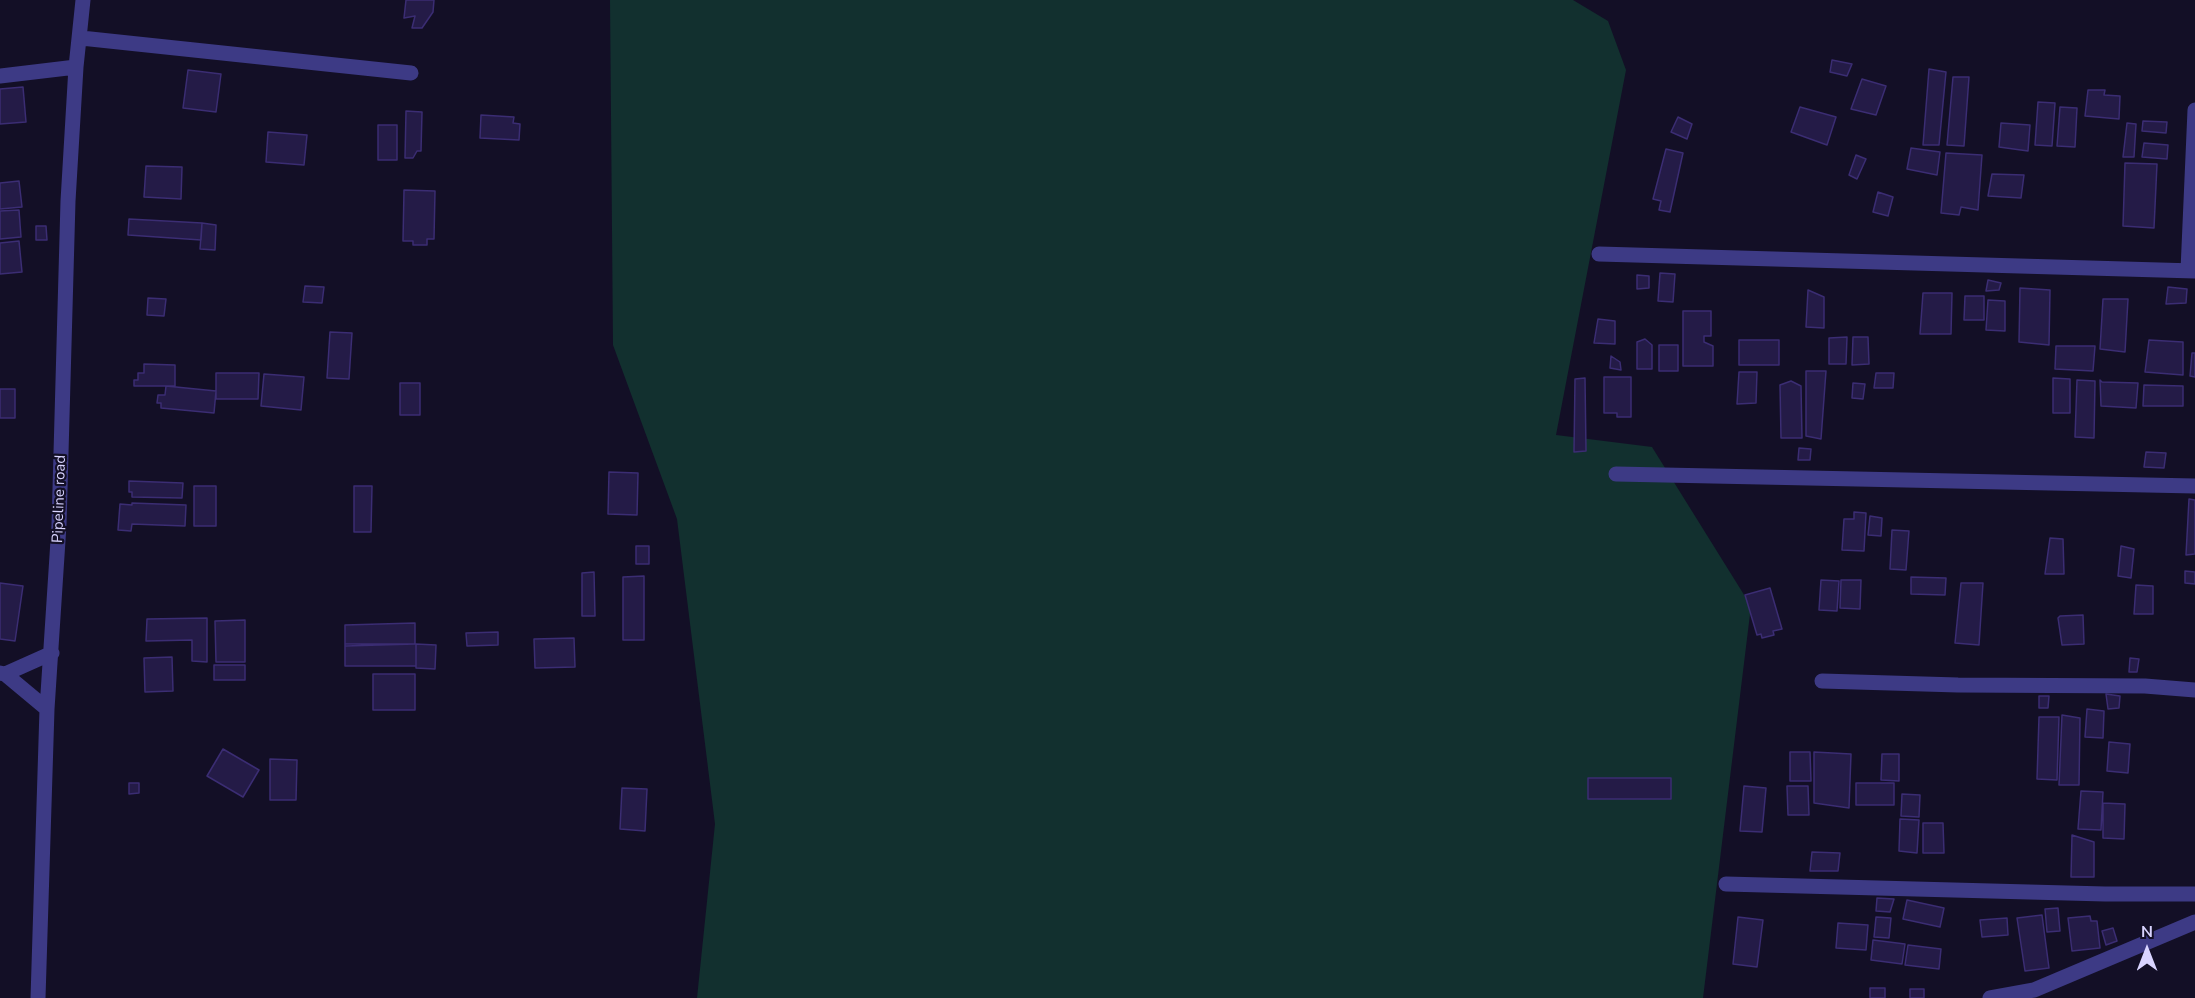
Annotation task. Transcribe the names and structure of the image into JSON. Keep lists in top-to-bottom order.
{
  "streets": {
    "street": ["Pipeline road"]
  },
  "north": "top"
}
